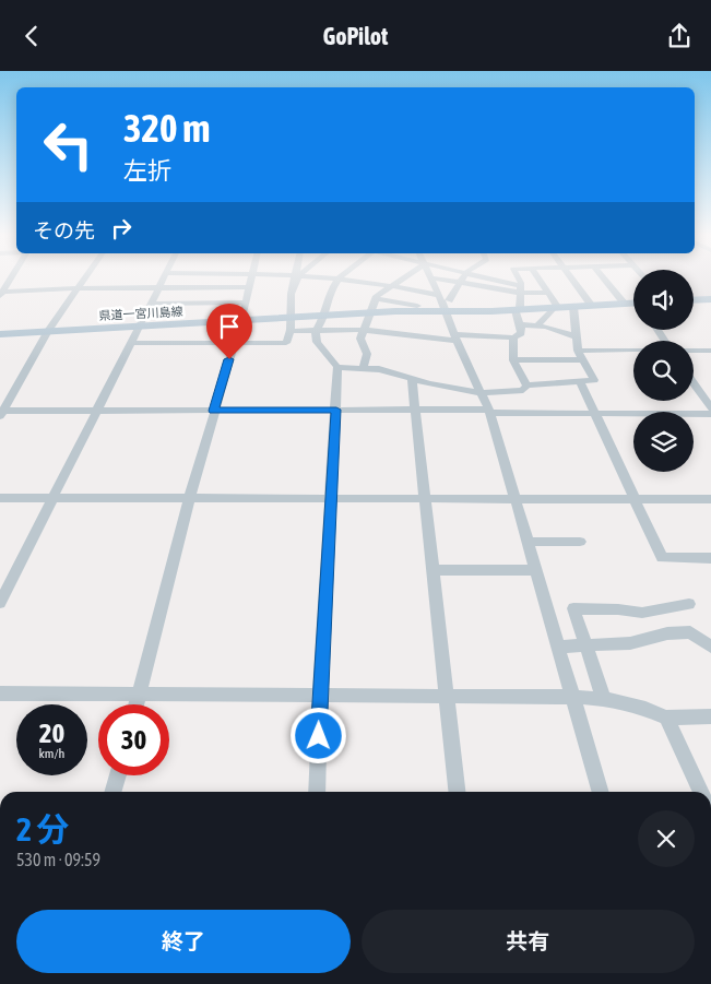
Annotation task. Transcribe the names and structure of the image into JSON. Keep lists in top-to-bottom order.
{
  "streets": {
    "main road": ["県道一宮川島線"]
  },
  "page": {
    "header": "GoPilot",
    "turn": ["320 m", "左折"],
    "then": "その先",
    "speed": "20 km/h",
    "limit": "30",
    "heading": ["2 分", "530 m · 09:59"],
    "buttons": ["終了", "共有"]
  }
}
